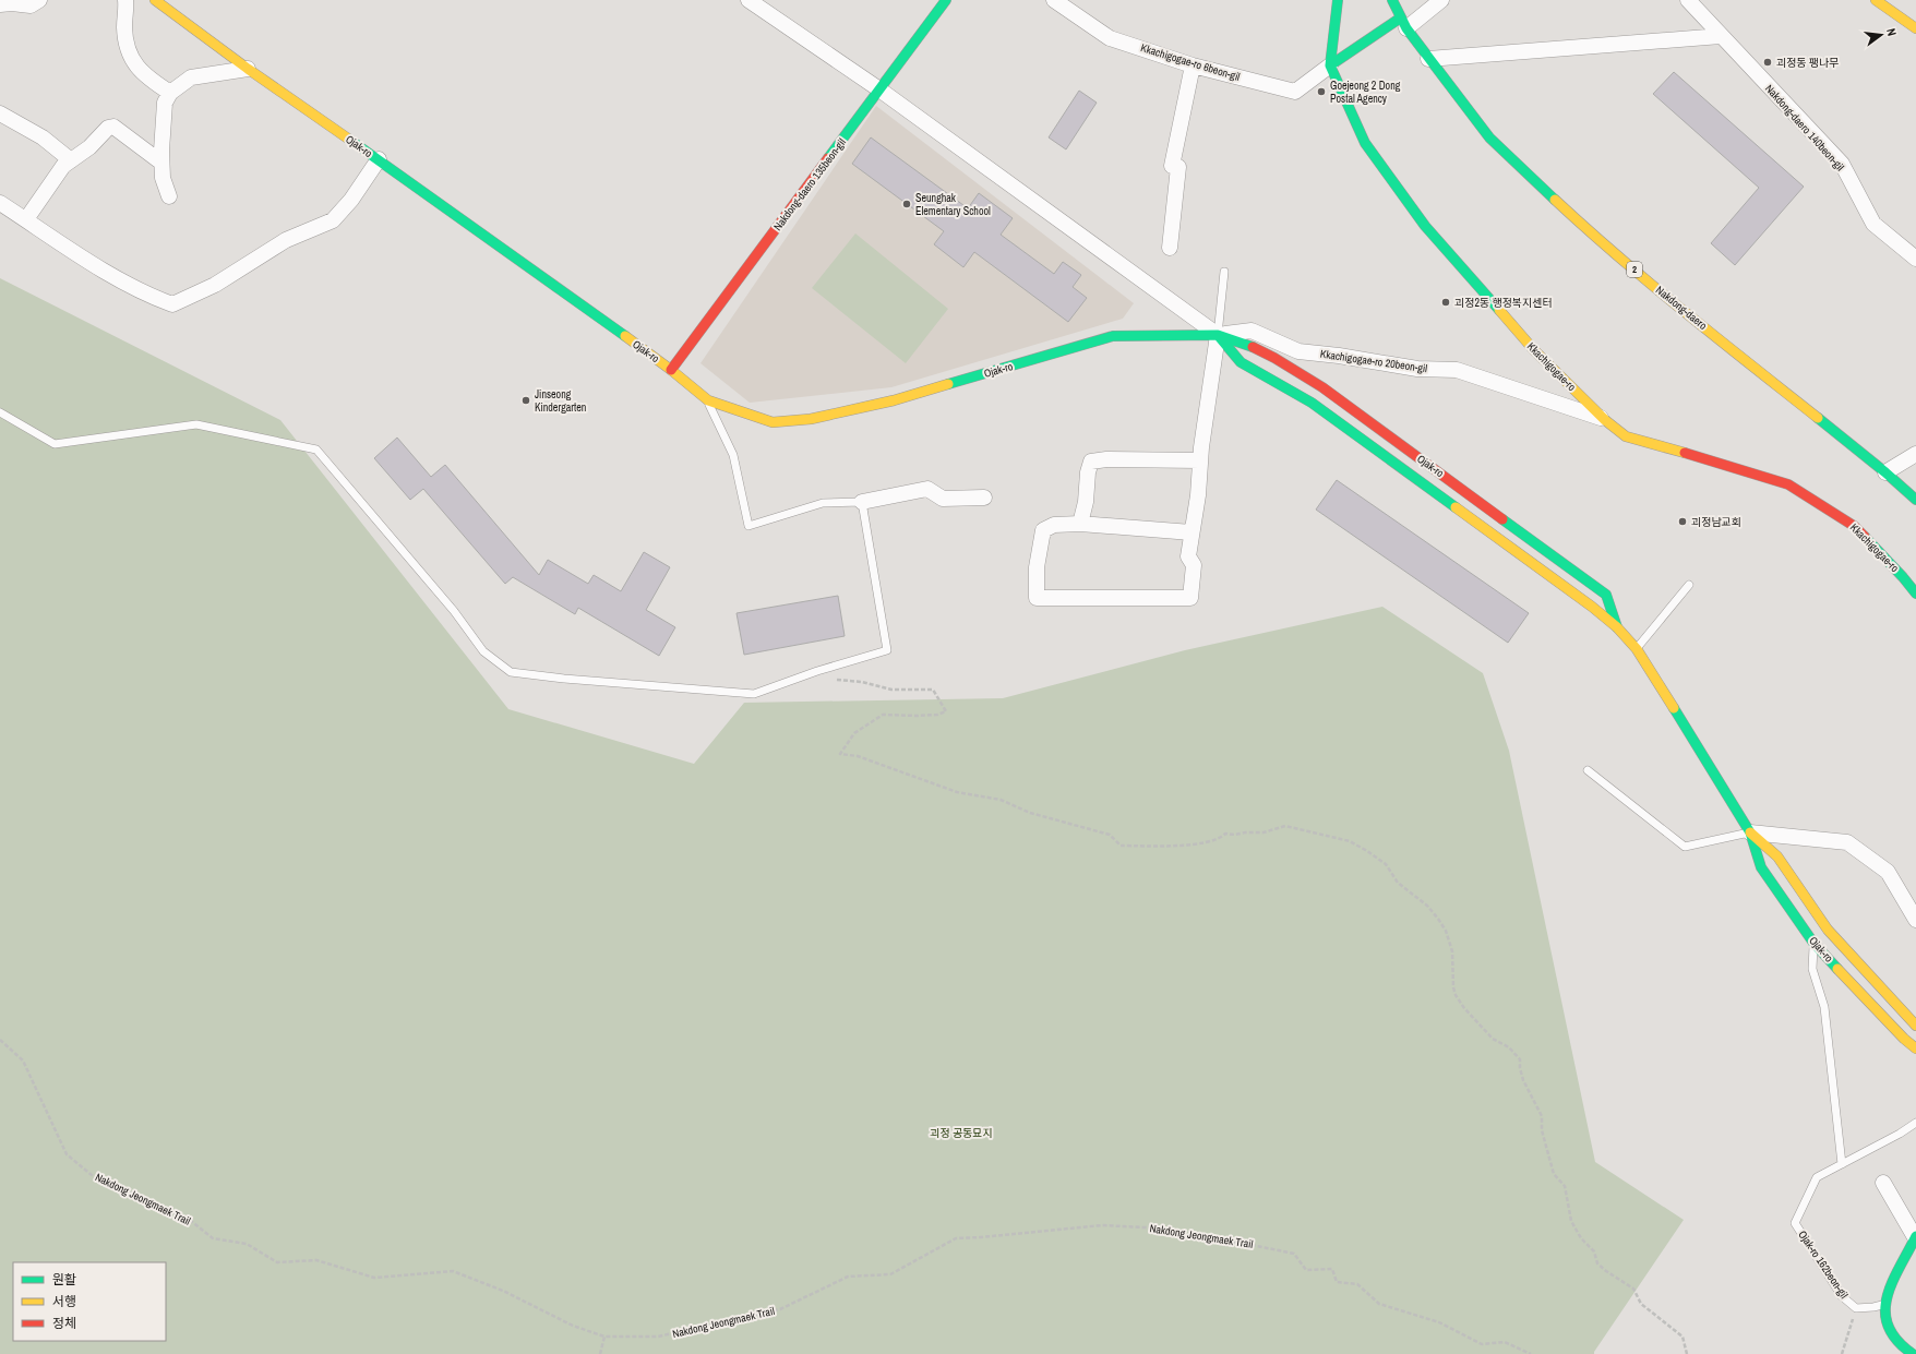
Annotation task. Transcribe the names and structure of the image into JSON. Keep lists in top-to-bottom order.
{
  "streets": {
    "street": [
      "Kkachigogae-ro 6beon-gil",
      "Nakdong-daero 140beon-gil",
      "Ojak-ro",
      "Nakdong-daero 135beon-gil",
      "2",
      "Nakdong-daero",
      "Kkachigogae-ro 20beon-gil",
      "Kkachigogae-ro"
    ],
    "lane": ["Ojak-ro 162beon-gil"],
    "path": ["Nakdong Jeongmaek Trail"]
  },
  "crossings": [
    ["Kkachigogae-ro 6beon-gil", "Kkachigogae-ro"],
    ["Ojak-ro", "Nakdong-daero 135beon-gil"],
    ["Ojak-ro", "Kkachigogae-ro 20beon-gil"],
    ["Kkachigogae-ro 20beon-gil", "Kkachigogae-ro"]
  ],
  "parks": ["괴정 공동묘지"],
  "places": [
    "괴정동 팽나무",
    "Goejeong 2 Dong Postal Agency",
    "Seunghak Elementary School",
    "괴정2동 행정복지센터",
    "Jinseong Kindergarten",
    "괴정남교회"
  ],
  "legend": ["원활", "서행", "정체"],
  "north": "right"
}
